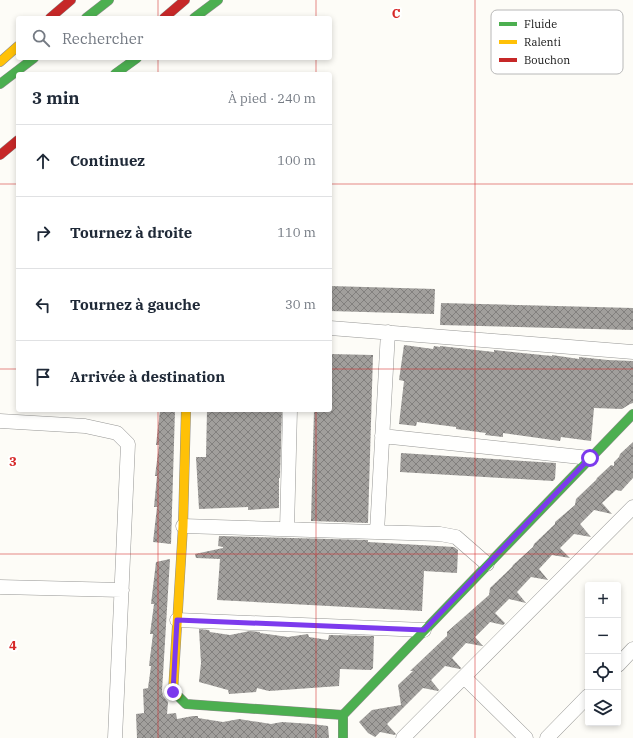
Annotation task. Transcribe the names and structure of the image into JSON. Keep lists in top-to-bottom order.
{
  "legend": ["Fluide", "Ralenti", "Bouchon"],
  "page": {
    "search": "Rechercher",
    "heading": ["3 min", "À pied · 240 m"],
    "list": [
      ["Continuez", "100 m"],
      ["Tournez à droite", "110 m"],
      ["Tournez à gauche", "30 m"],
      "Arrivée à destination"
    ],
    "map_buttons": ["+", "−"]
  },
  "grid": {
    "columns": ["C"],
    "rows": ["3", "4"]
  }
}
